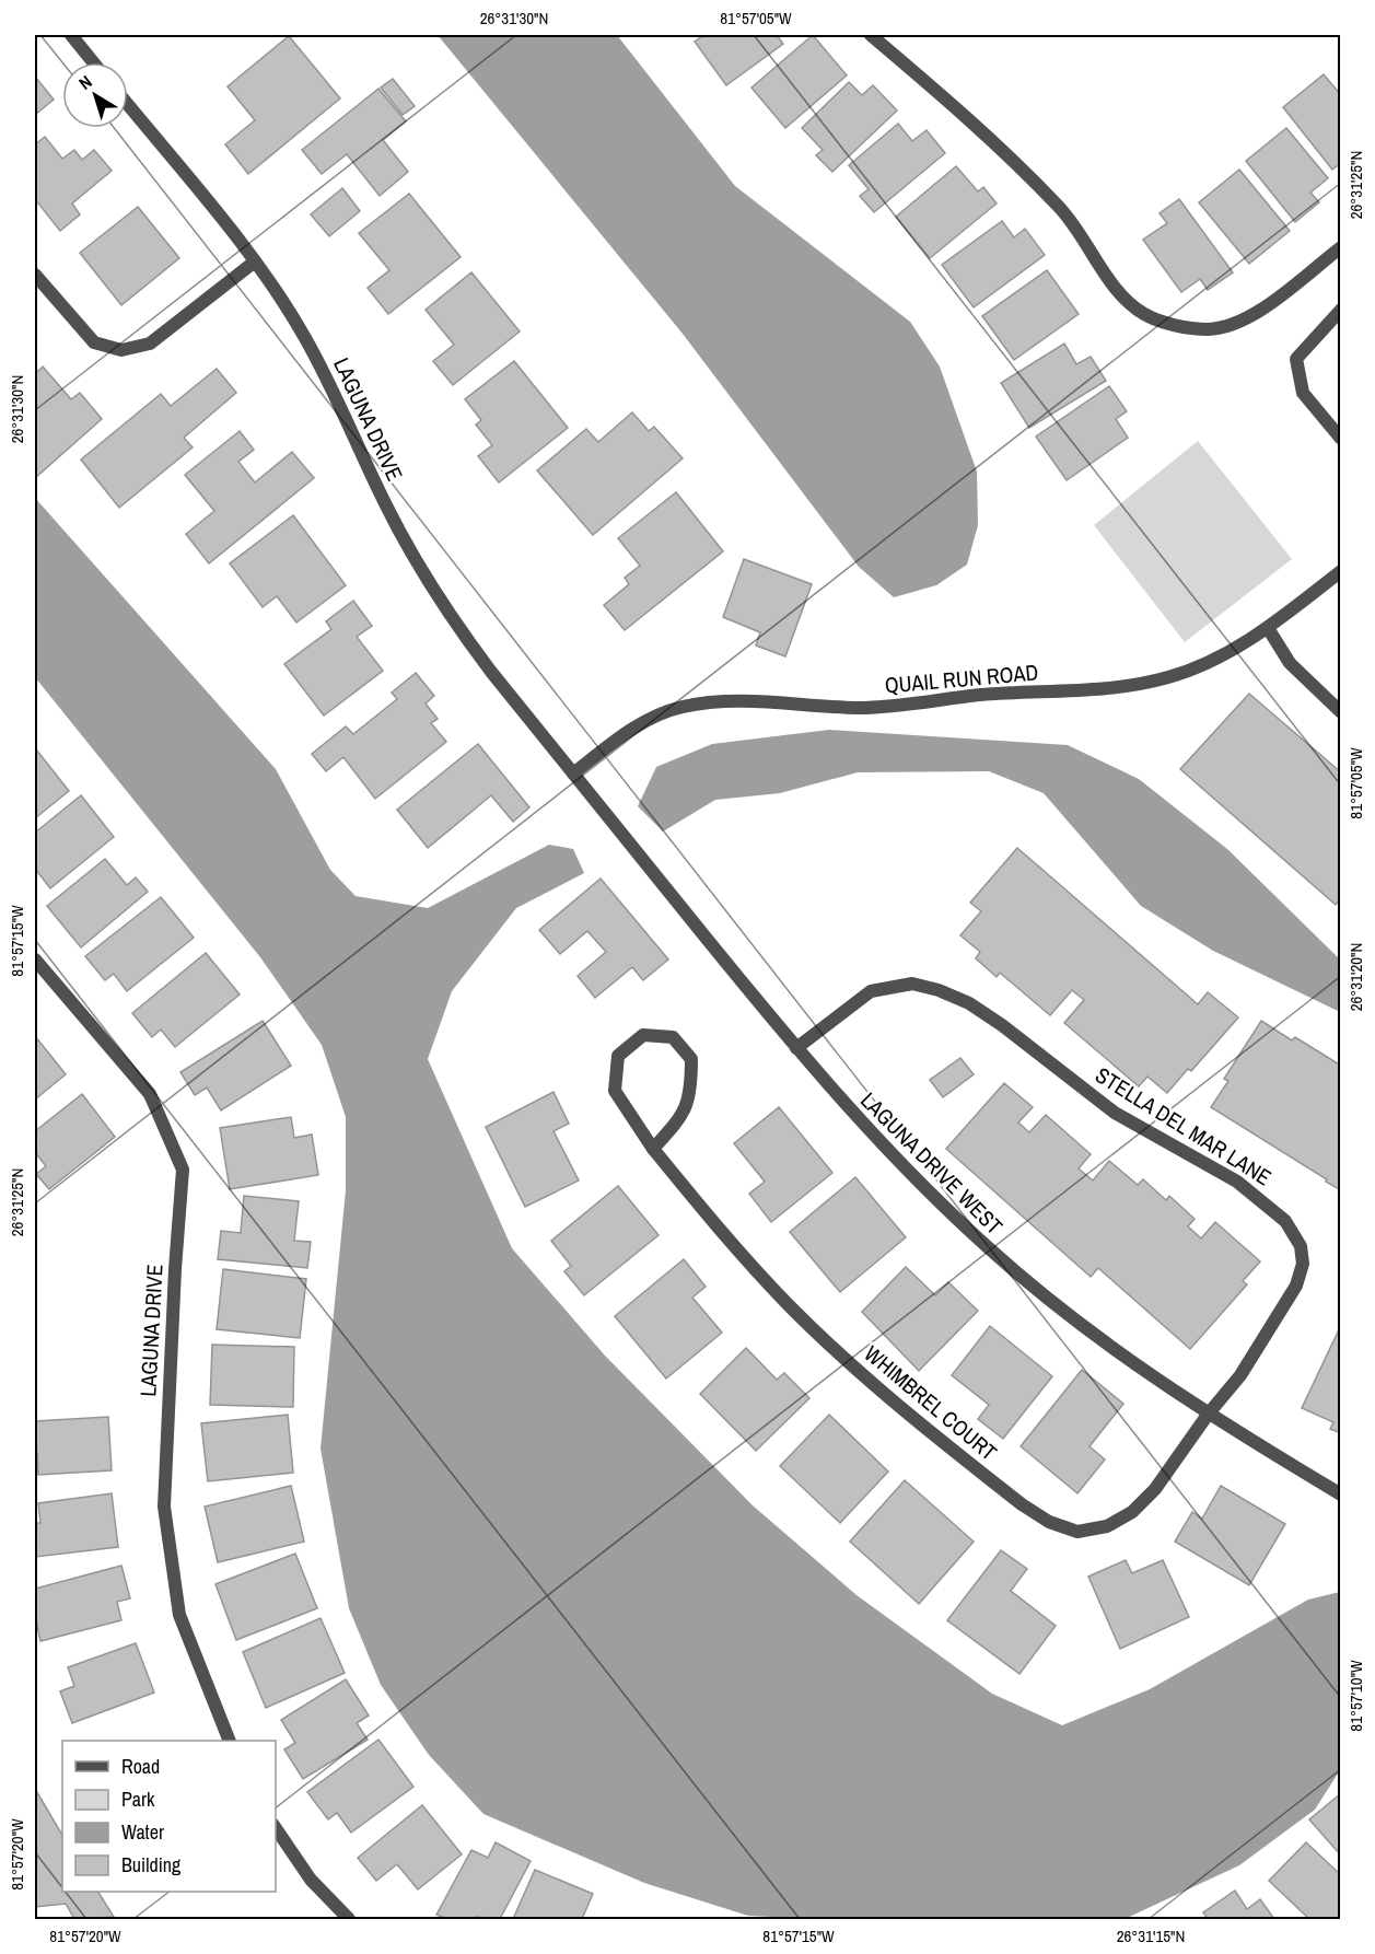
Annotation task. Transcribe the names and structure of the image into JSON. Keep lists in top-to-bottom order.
{
  "streets": {
    "street": [
      "LAGUNA DRIVE",
      "QUAIL RUN ROAD",
      "STELLA DEL MAR LANE",
      "LAGUNA DRIVE WEST",
      "WHIMBREL COURT"
    ]
  },
  "crossings": [
    ["LAGUNA DRIVE", "QUAIL RUN ROAD"],
    ["LAGUNA DRIVE", "LAGUNA DRIVE WEST"],
    ["QUAIL RUN ROAD", "LAGUNA DRIVE WEST"],
    ["STELLA DEL MAR LANE", "LAGUNA DRIVE WEST"],
    ["STELLA DEL MAR LANE", "WHIMBREL COURT"],
    ["LAGUNA DRIVE WEST", "WHIMBREL COURT"]
  ],
  "legend": [
    "Road",
    "Park",
    "Water",
    "Building"
  ],
  "north": "top left",
  "coordinates": [
    "26°31'30\"N",
    "81°57'05\"W",
    "26°31'25\"N",
    "81°57'15\"W",
    "26°31'20\"N",
    "81°57'10\"W",
    "81°57'20\"W",
    "26°31'15\"N"
  ]
}
